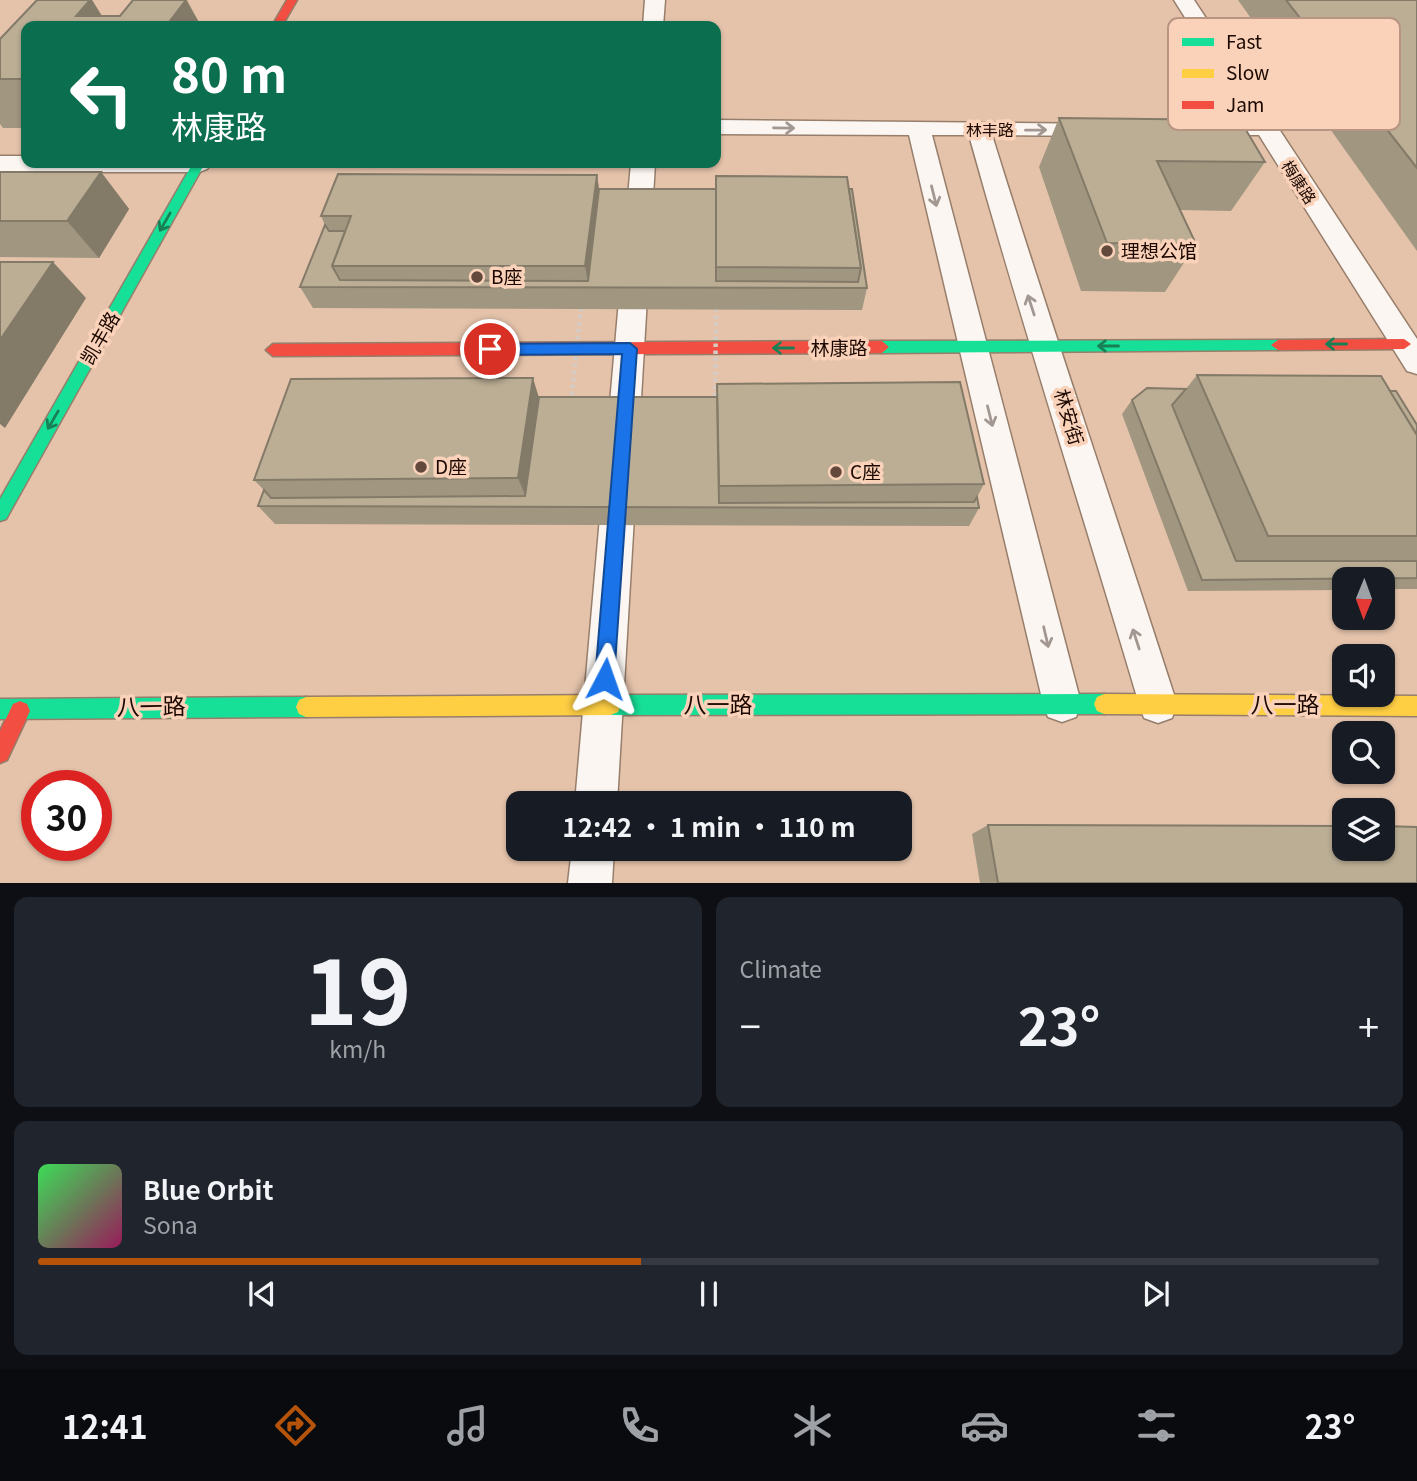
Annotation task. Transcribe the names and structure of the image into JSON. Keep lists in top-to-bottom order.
{
  "streets": {
    "street": [
      "林丰路",
      "梅康路",
      "凯丰路",
      "林康路",
      "林安街",
      "八一路"
    ]
  },
  "crossings": [
    ["林丰路", "林安街"],
    ["梅康路", "林康路"],
    ["林康路", "林安街"],
    ["林安街", "八一路"]
  ],
  "one_way": ["林丰路", "凯丰路", "林康路"],
  "places": [
    "理想公馆",
    "B座",
    "D座",
    "C座"
  ],
  "legend": ["Fast", "Slow", "Jam"],
  "north": "bottom",
  "page": {
    "turn": ["80 m", "林康路"],
    "limit": "30",
    "trip": "12:42 · 1 min · 110 m",
    "tile": [
      ["19", "km/h"],
      "Climate"
    ],
    "heat": ["−", "23°", "+"],
    "song": ["Blue Orbit", "Sona"],
    "tabs": ["12:41", "23°"]
  }
}
